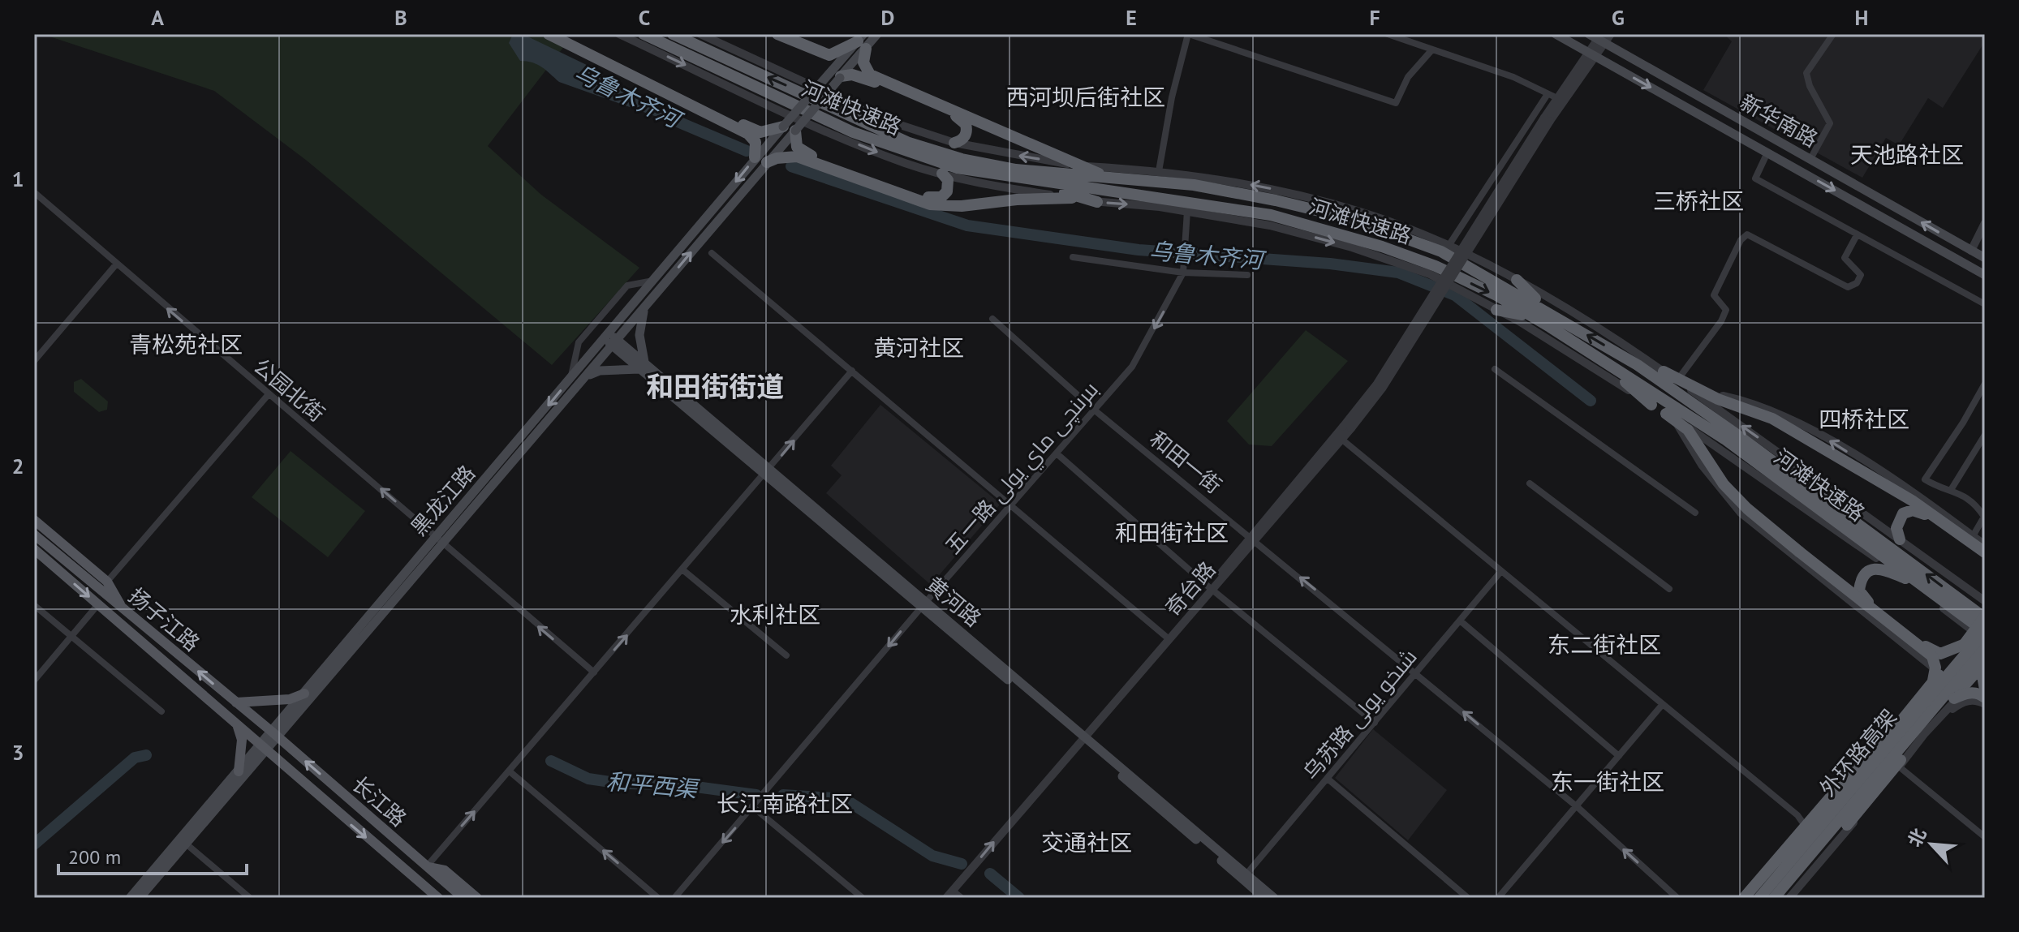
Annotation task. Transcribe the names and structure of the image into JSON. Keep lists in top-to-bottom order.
{
  "streets": {
    "highway": ["河滩快速路", "外环路高架"],
    "main road": [
      "新华南路",
      "黑龙江路",
      "黄河路",
      "扬子江路",
      "长江路"
    ],
    "street": [
      "公园北街",
      "和田一街",
      "五一路 بىرىنچى ماي يولى",
      "奇台路",
      "乌苏路 شىخو يولى"
    ]
  },
  "crossings": [
    ["河滩快速路", "外环路高架"],
    ["公园北街", "黑龙江路"],
    ["和田一街", "五一路 بىرىنچى ماي يولى"],
    ["和田一街", "奇台路"],
    ["和田一街", "乌苏路 شىخو يولى"],
    ["五一路 بىرىنچى ماي يولى", "黄河路"],
    ["黑龙江路", "黄河路"],
    ["黑龙江路", "扬子江路"],
    ["黑龙江路", "长江路"],
    ["奇台路", "黄河路"],
    ["黄河路", "乌苏路 شىخو يولى"],
    ["扬子江路", "长江路"]
  ],
  "one_way": ["公园北街", "和田一街", "五一路 بىرىنچى ماي يولى"],
  "districts": [
    "西河坝后街社区",
    "天池路社区",
    "三桥社区",
    "青松苑社区",
    "黄河社区",
    "和田街街道",
    "四桥社区",
    "和田街社区",
    "水利社区",
    "东二街社区",
    "东一街社区",
    "长江南路社区",
    "交通社区"
  ],
  "water": ["乌鲁木齐河", "和平西渠"],
  "scale_bar": "200 m",
  "north": "top left",
  "grid": {
    "columns": [
      "A",
      "B",
      "C",
      "D",
      "E",
      "F",
      "G",
      "H"
    ],
    "rows": ["1", "2", "3"]
  }
}
